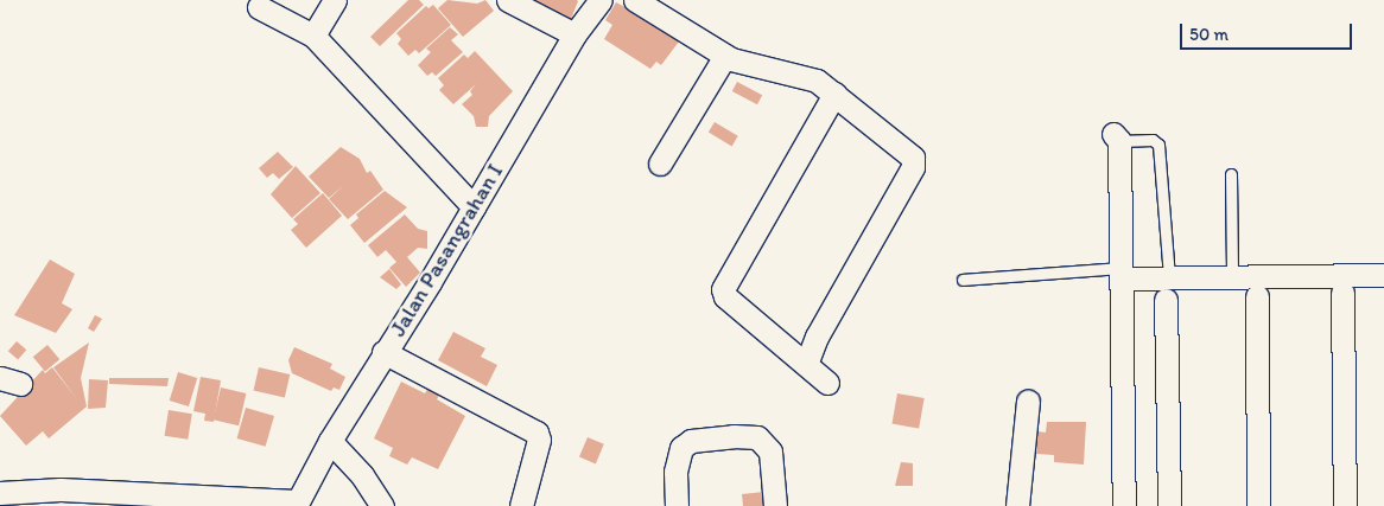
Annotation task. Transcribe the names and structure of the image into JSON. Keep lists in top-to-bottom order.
{
  "streets": {
    "street": ["Jalan Pasangrahan I"]
  },
  "scale_bar": "50 m"
}
